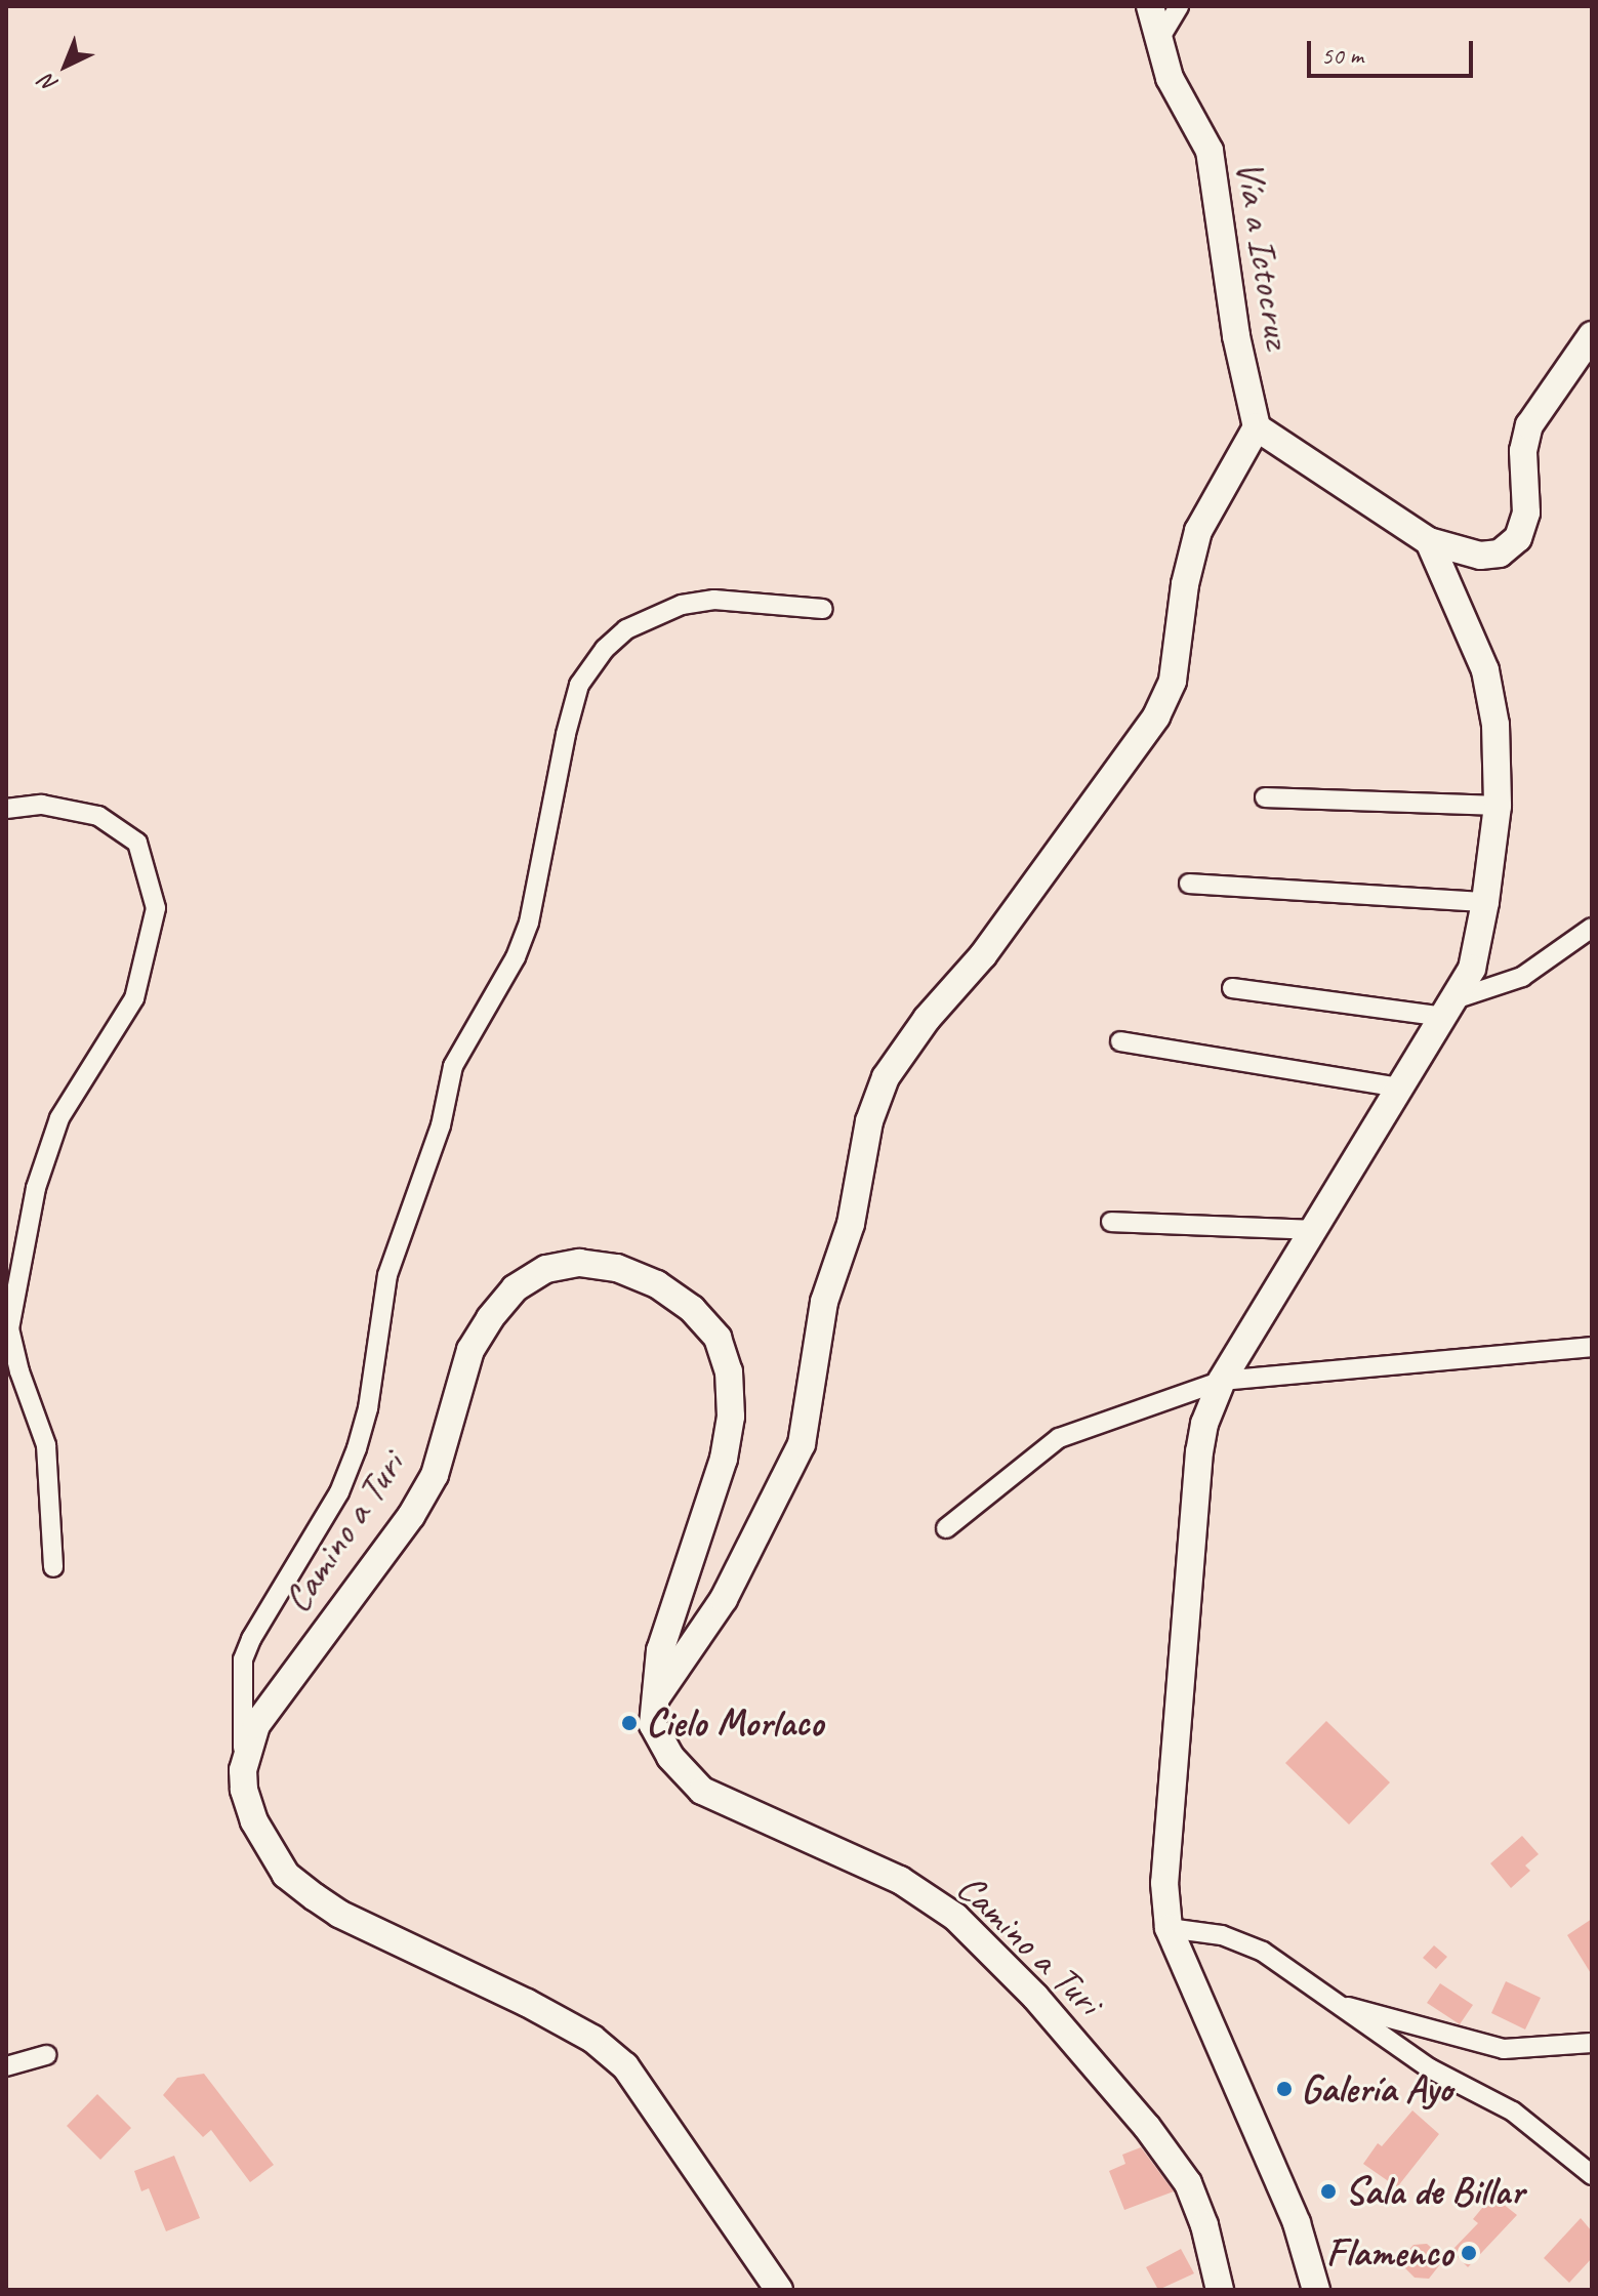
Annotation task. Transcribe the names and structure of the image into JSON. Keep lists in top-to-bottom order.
{
  "streets": {
    "street": ["Vía a Ictocruz", "Camino a Turi"]
  },
  "places": [
    "Cielo Morlaco",
    "Galería Ayo",
    "Sala de Billar",
    "Flamenco"
  ],
  "scale_bar": "50 m",
  "north": "bottom left"
}
